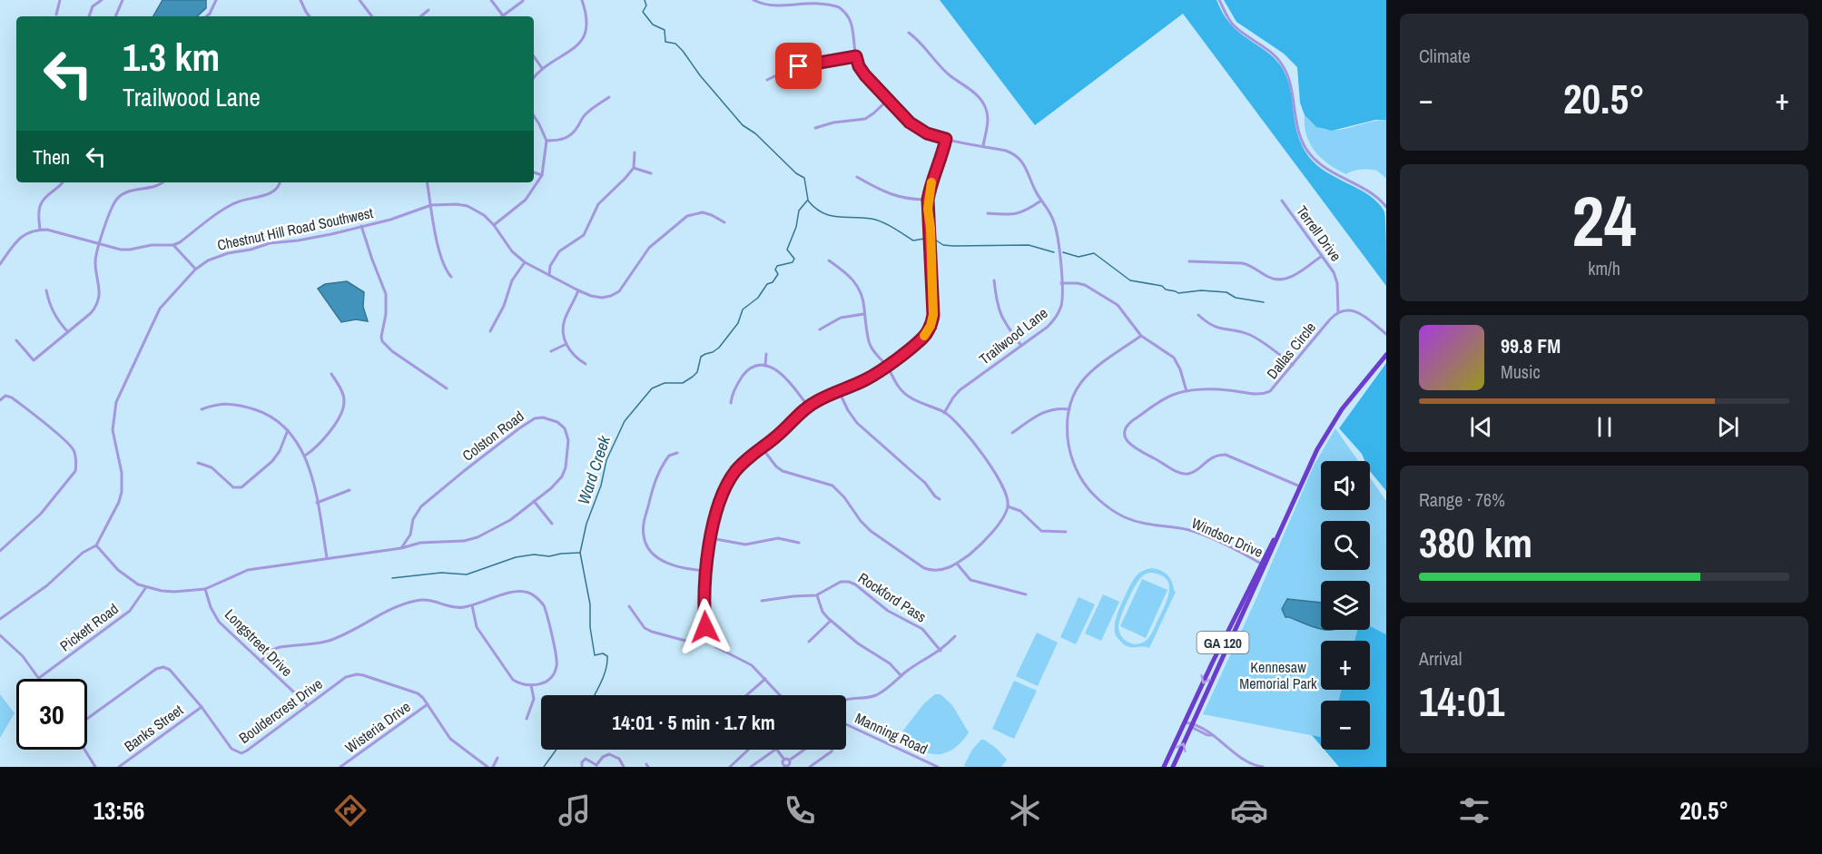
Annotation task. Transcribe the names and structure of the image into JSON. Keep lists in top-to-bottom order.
{
  "streets": {
    "highway": ["GA 120"],
    "street": [
      "Chestnut Hill Road Southwest",
      "Terrell Drive",
      "Trailwood Lane",
      "Dallas Circle",
      "Colston Road",
      "Windsor Drive",
      "Rockford Pass",
      "Pickett Road",
      "Longstreet Drive",
      "Bouldercrest Drive",
      "Wisteria Drive",
      "Banks Street",
      "Manning Road"
    ]
  },
  "crossings": [
    ["Chestnut Hill Road Southwest", "Colston Road"],
    ["Terrell Drive", "Dallas Circle"],
    ["Dallas Circle", "GA 120"],
    ["Colston Road", "Pickett Road"],
    ["Colston Road", "Longstreet Drive"],
    ["Windsor Drive", "GA 120"],
    ["Longstreet Drive", "Bouldercrest Drive"],
    ["Bouldercrest Drive", "Wisteria Drive"],
    ["Bouldercrest Drive", "Banks Street"]
  ],
  "water": ["Ward Creek"],
  "parks": ["Kennesaw Memorial Park"],
  "page": {
    "tile": [
      "Climate",
      ["24", "km/h"],
      ["Range · 76%", "380 km"],
      ["Arrival", "14:01"]
    ],
    "turn": ["1.3 km", "Trailwood Lane"],
    "heat": ["−", "20.5°", "+"],
    "then": "Then",
    "song": ["99.8 FM", "Music"],
    "map_buttons": ["+", "−"],
    "limit": "30",
    "trip": "14:01 · 5 min · 1.7 km",
    "tabs": ["13:56", "20.5°"]
  }
}
